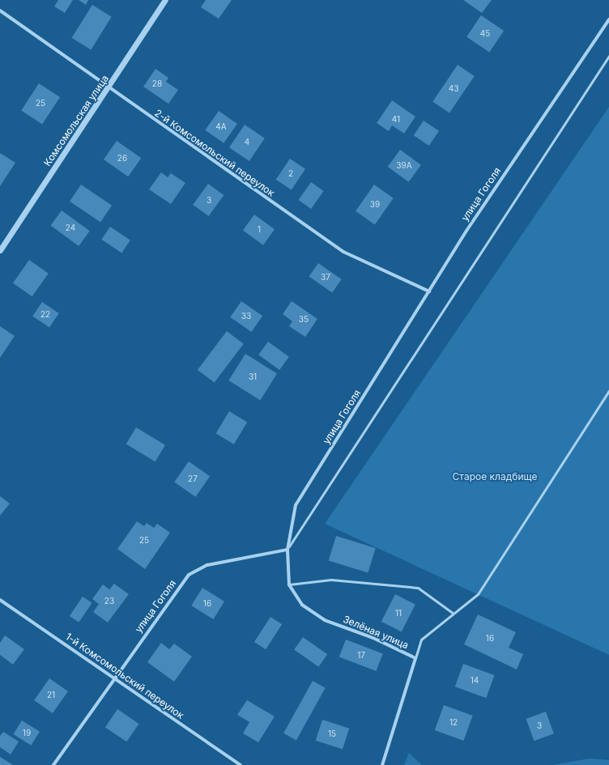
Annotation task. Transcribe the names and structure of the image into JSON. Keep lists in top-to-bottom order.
{
  "streets": {
    "street": [
      "Комсомольская улица",
      "2-й Комсомольский переулок",
      "улица Гоголя",
      "Зелёная улица",
      "1-й Комсомольский переулок"
    ]
  },
  "crossings": [
    ["Комсомольская улица", "2-й Комсомольский переулок"],
    ["2-й Комсомольский переулок", "улица Гоголя"],
    ["улица Гоголя", "Зелёная улица"],
    ["улица Гоголя", "1-й Комсомольский переулок"]
  ],
  "parks": ["Старое кладбище"],
  "house_numbers": [
    "45",
    "28",
    "43",
    "25",
    "41",
    "4А",
    "4",
    "26",
    "39А",
    "2",
    "3",
    "39",
    "24",
    "1",
    "37",
    "22",
    "33",
    "35",
    "31",
    "27",
    "25",
    "23",
    "16",
    "11",
    "16",
    "17",
    "14",
    "21",
    "12",
    "3",
    "19",
    "15"
  ]
}
